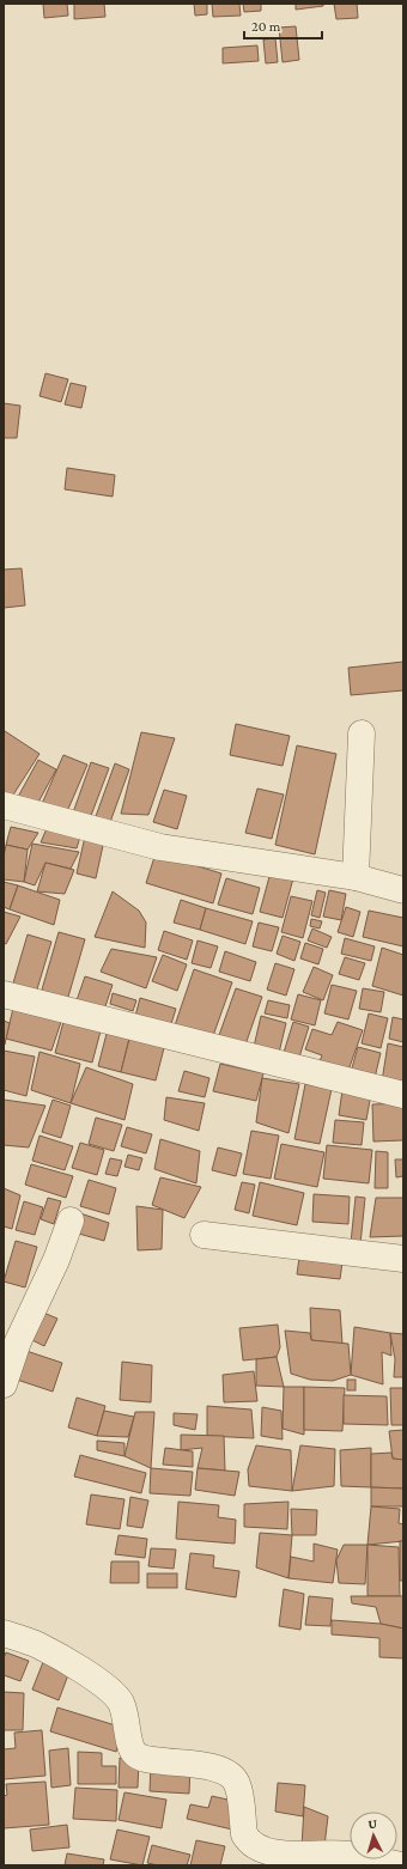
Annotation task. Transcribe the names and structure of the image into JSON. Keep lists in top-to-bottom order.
{
  "scale_bar": "20 m",
  "north": "top"
}
